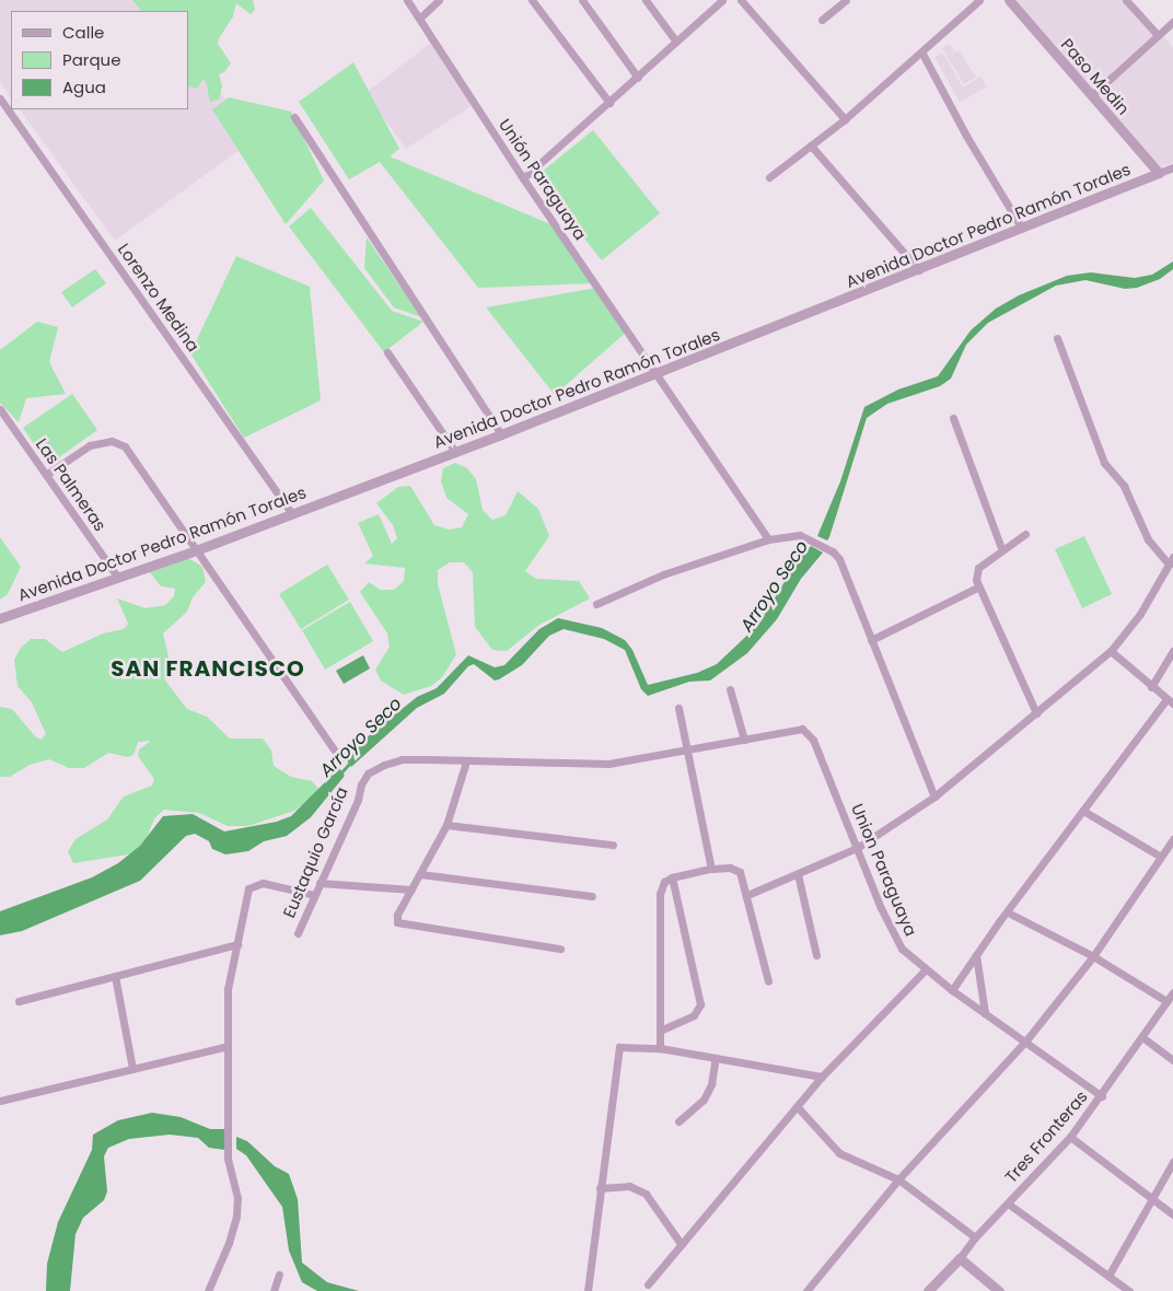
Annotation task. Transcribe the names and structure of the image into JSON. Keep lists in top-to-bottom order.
{
  "streets": {
    "street": [
      "Paso Medin",
      "Unión Paraguaya",
      "Avenida Doctor Pedro Ramón Torales",
      "Lorenzo Medina",
      "Las Palmeras",
      "Eustaquio García",
      "Union Paraguaya",
      "Tres Fronteras"
    ]
  },
  "crossings": [
    ["Paso Medin", "Avenida Doctor Pedro Ramón Torales"],
    ["Unión Paraguaya", "Avenida Doctor Pedro Ramón Torales"],
    ["Avenida Doctor Pedro Ramón Torales", "Lorenzo Medina"],
    ["Avenida Doctor Pedro Ramón Torales", "Las Palmeras"],
    ["Union Paraguaya", "Tres Fronteras"]
  ],
  "districts": ["SAN FRANCISCO"],
  "water": ["Arroyo Seco"],
  "legend": ["Calle", "Parque", "Agua"]
}
